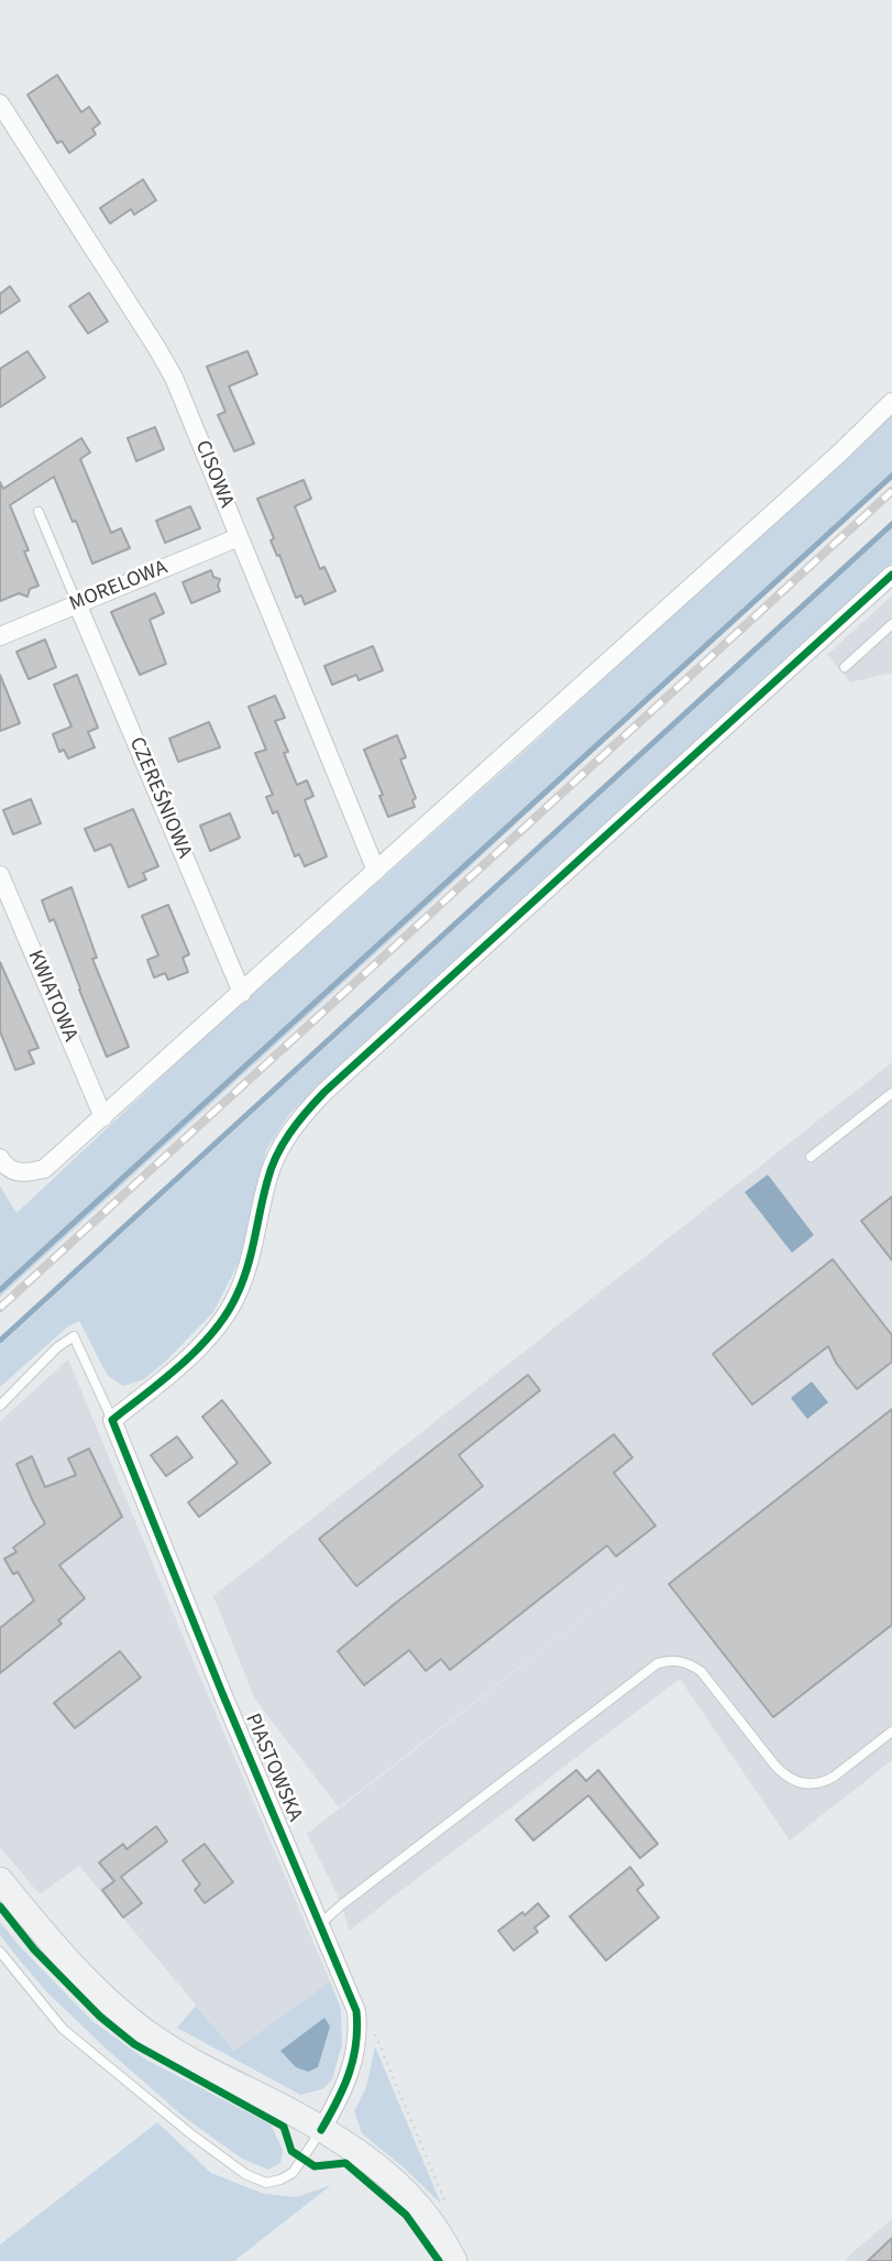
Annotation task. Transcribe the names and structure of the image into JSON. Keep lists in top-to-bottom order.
{
  "streets": {
    "street": [
      "CISOWA",
      "MORELOWA",
      "CZEREŚNIOWA",
      "KWIATOWA",
      "PIASTOWSKA"
    ]
  },
  "crossings": [
    ["CISOWA", "MORELOWA"],
    ["MORELOWA", "CZEREŚNIOWA"]
  ]
}
